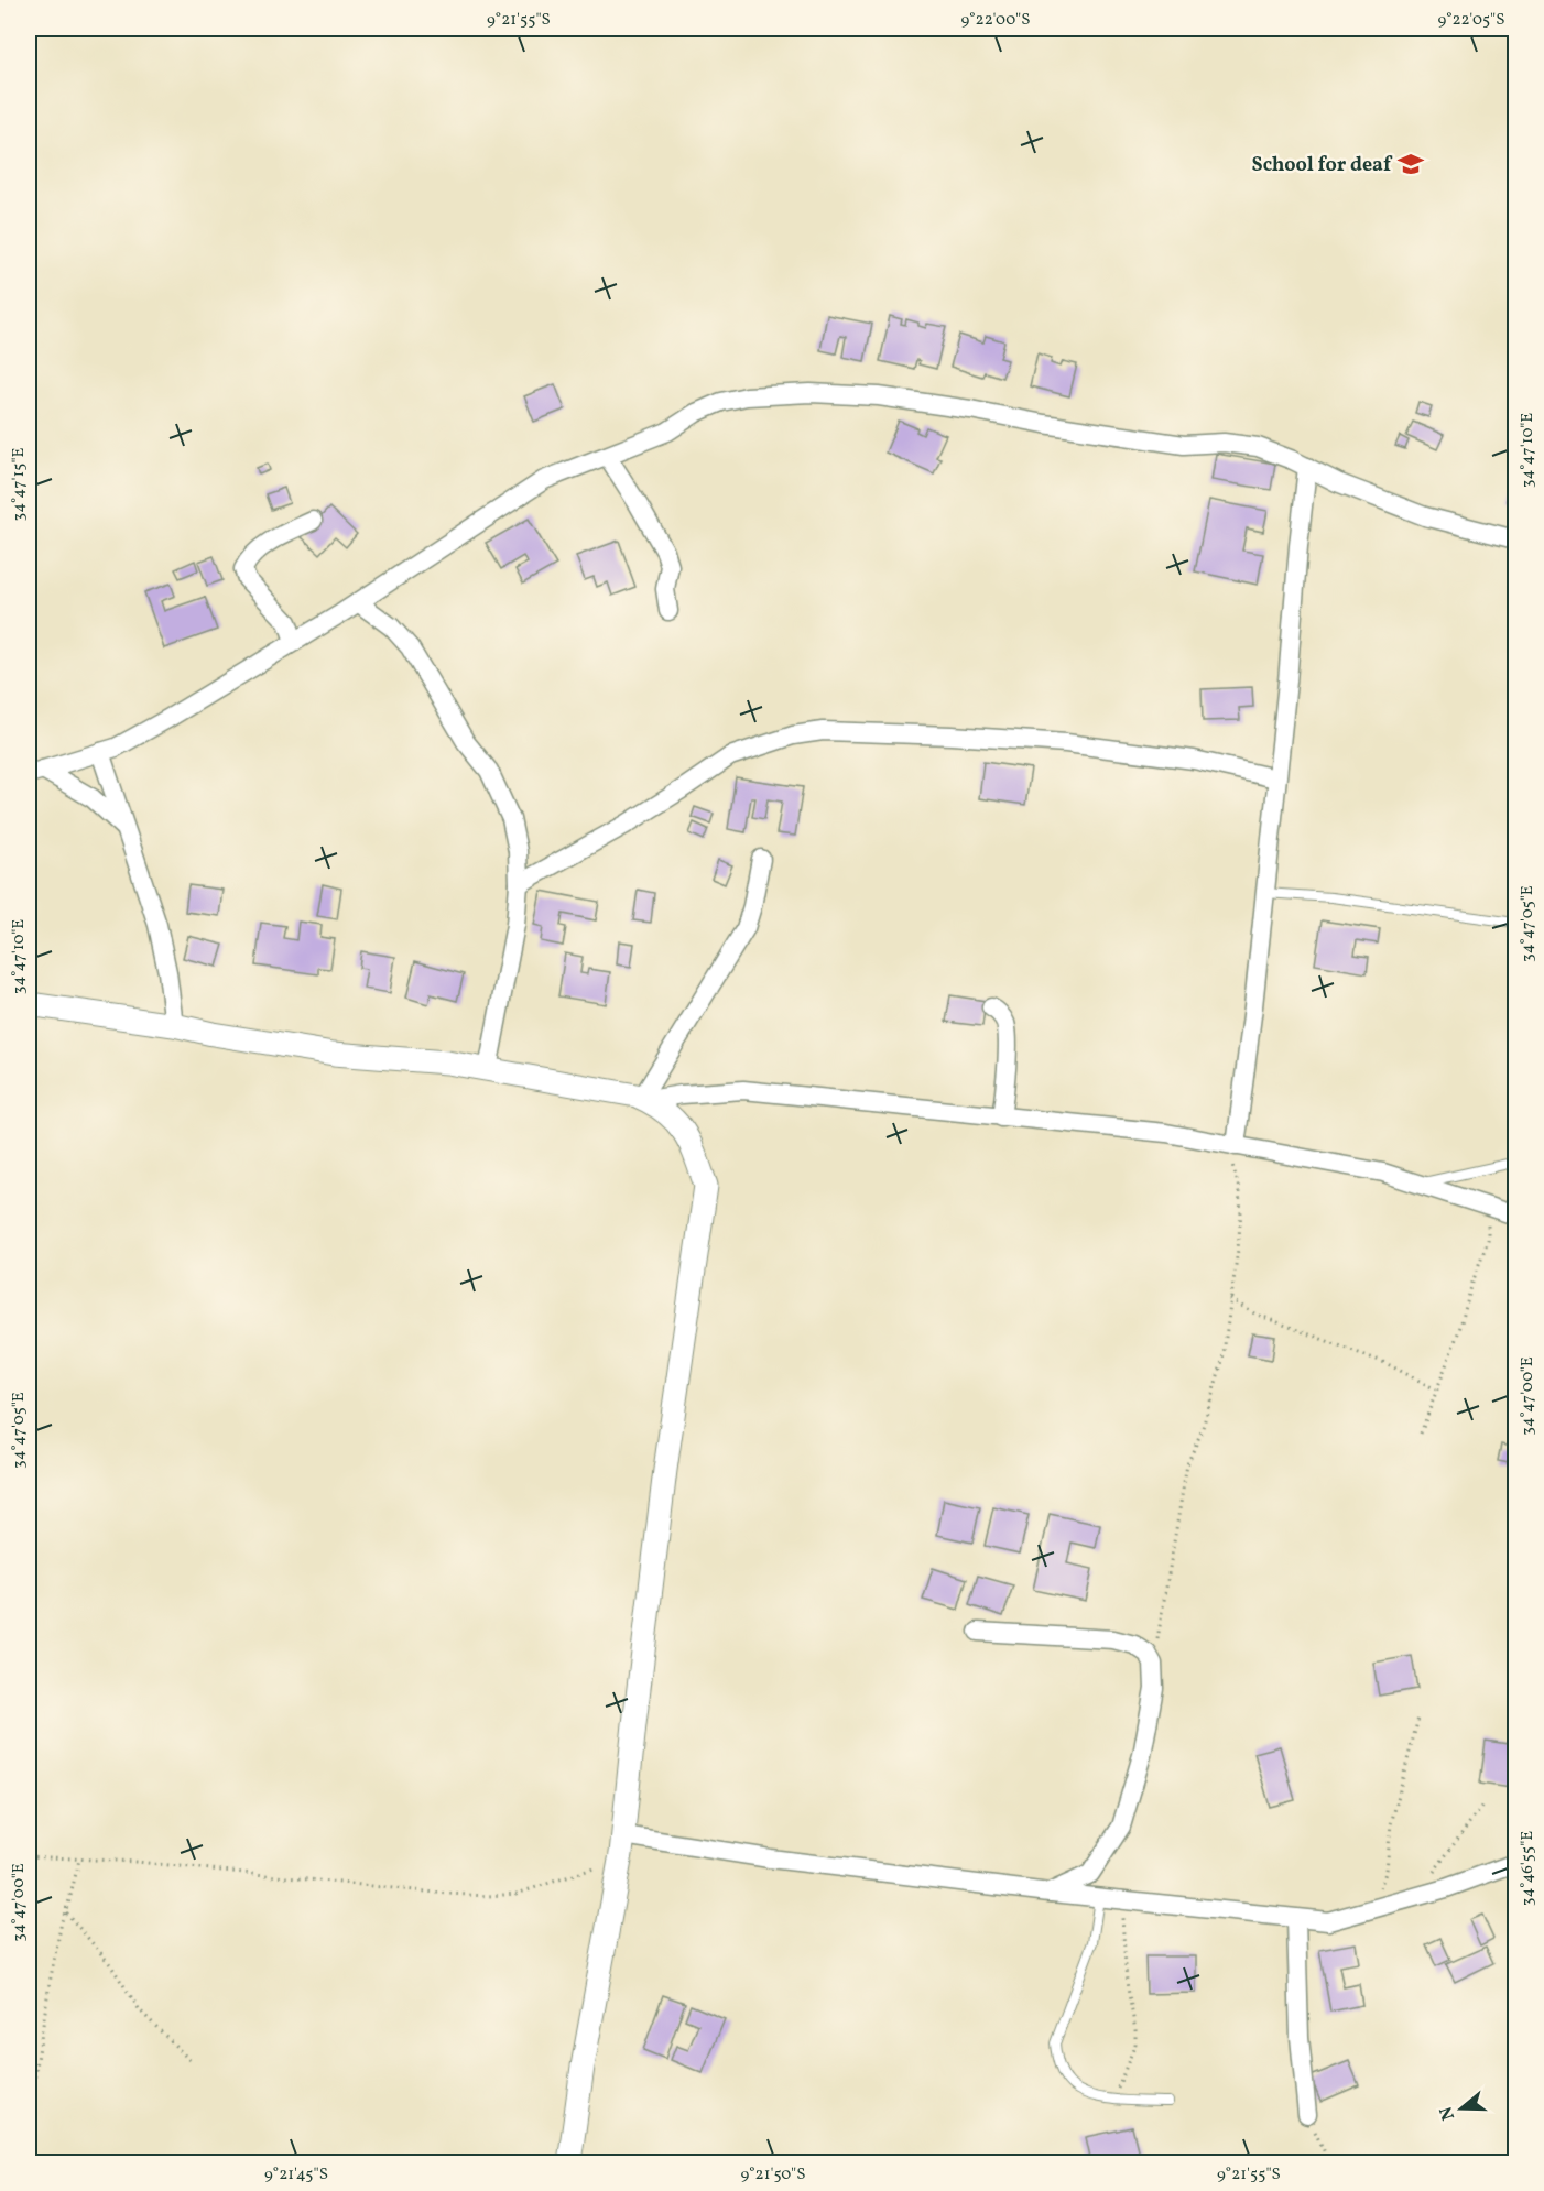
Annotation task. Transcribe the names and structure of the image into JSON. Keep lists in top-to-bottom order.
{
  "places": {
    "school or university": ["School for deaf"]
  },
  "north": "left",
  "coordinates": [
    "9°21'55\"S",
    "9°22'00\"S",
    "9°22'05\"S",
    "34°47'10\"E",
    "34°47'15\"E",
    "34°47'05\"E",
    "34°47'00\"E",
    "34°46'55\"E",
    "9°21'45\"S",
    "9°21'50\"S"
  ]
}
